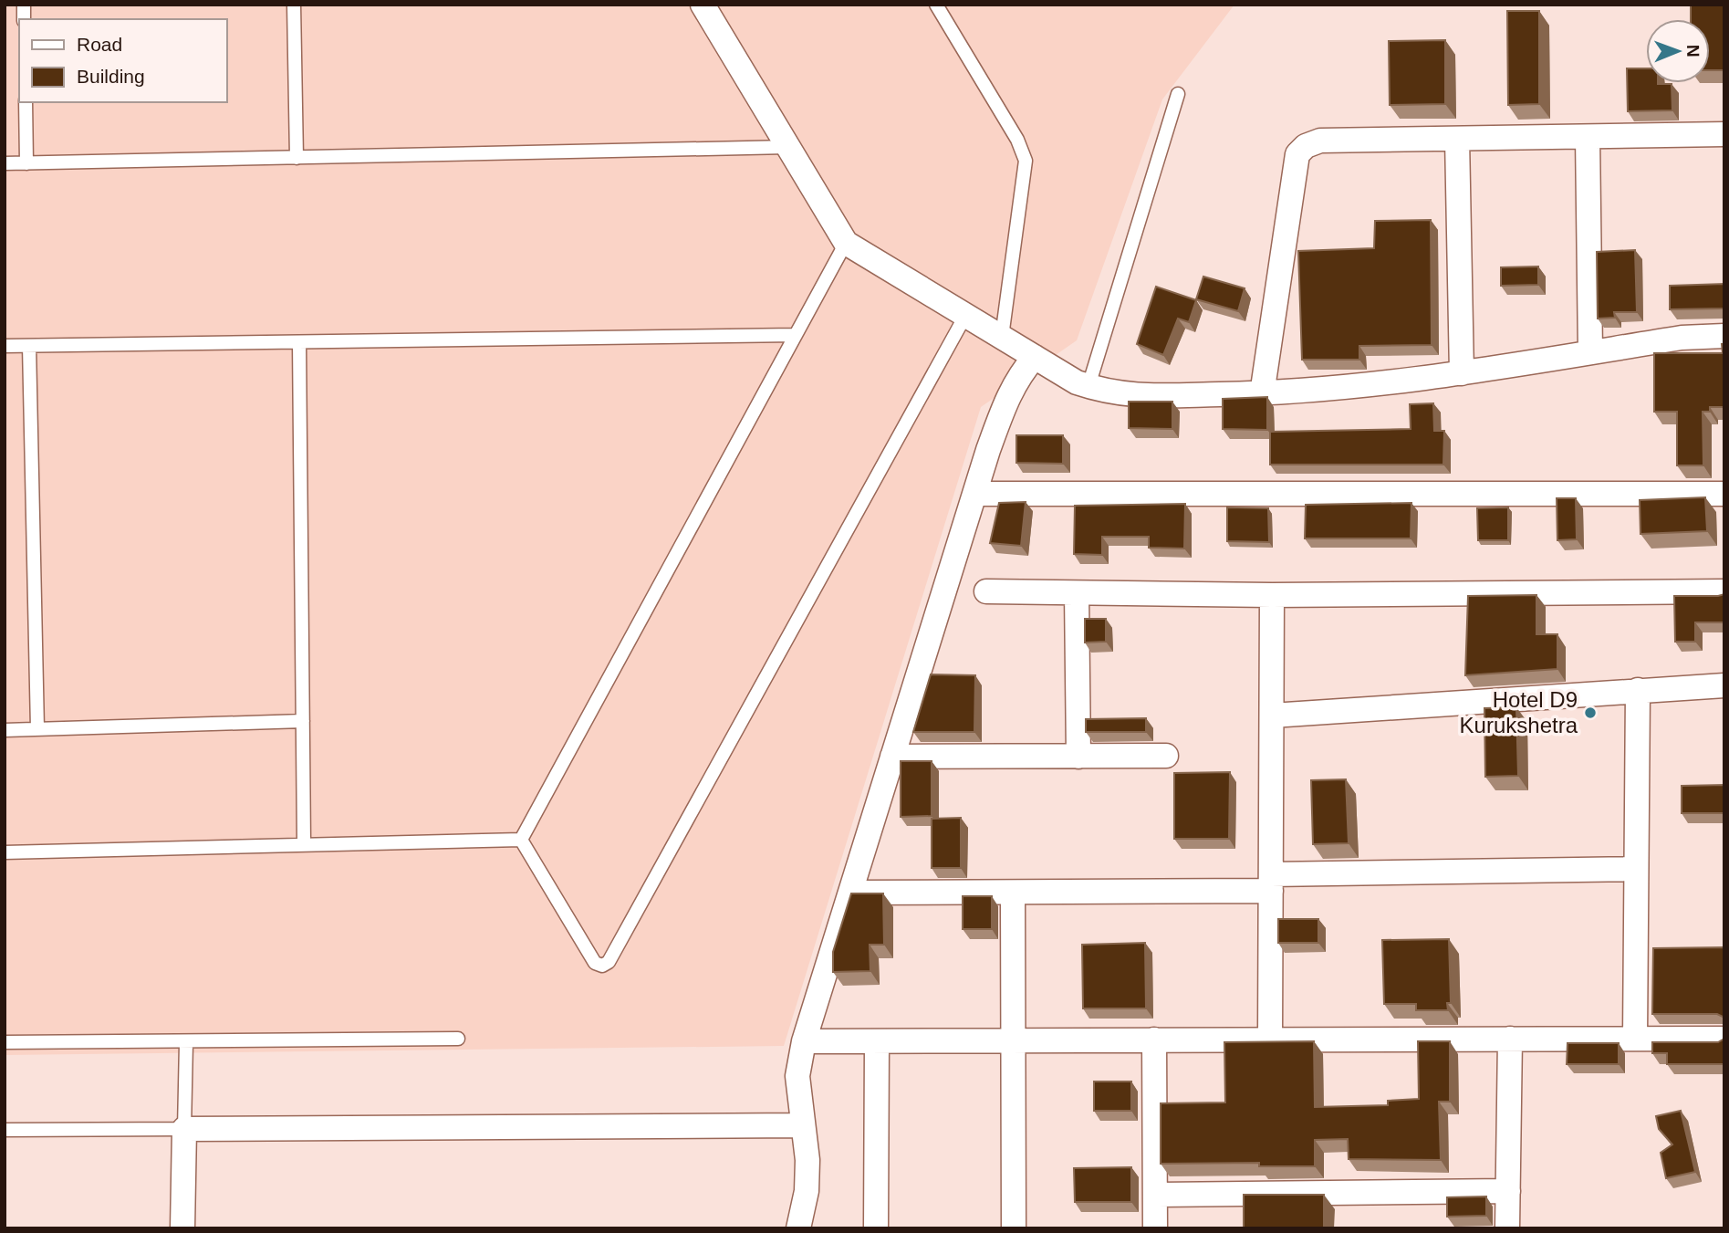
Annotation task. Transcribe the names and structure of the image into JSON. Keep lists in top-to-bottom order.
{
  "places": ["Hotel D9 Kurukshetra"],
  "legend": ["Road", "Building"],
  "north": "right"
}
